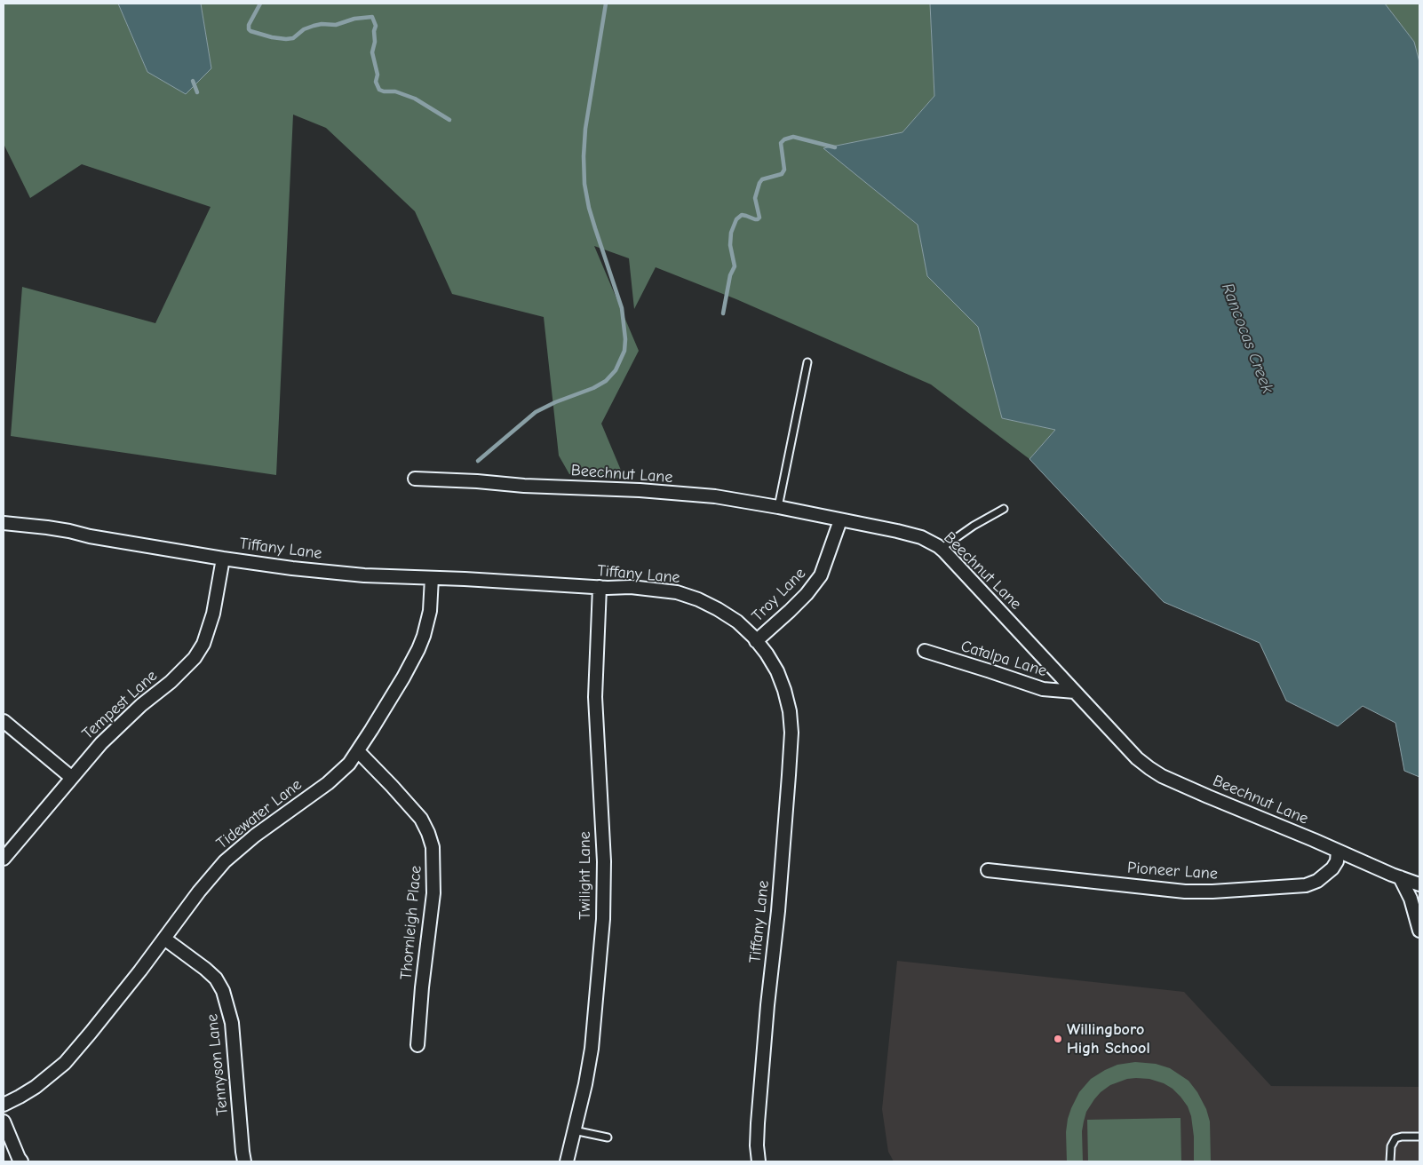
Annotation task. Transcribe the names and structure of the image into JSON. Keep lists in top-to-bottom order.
{
  "streets": {
    "street": [
      "Beechnut Lane",
      "Tiffany Lane",
      "Troy Lane",
      "Catalpa Lane",
      "Tempest Lane",
      "Tidewater Lane",
      "Pioneer Lane",
      "Twilight Lane",
      "Thornleigh Place",
      "Tennyson Lane"
    ]
  },
  "crossings": [
    ["Beechnut Lane", "Troy Lane"],
    ["Beechnut Lane", "Catalpa Lane"],
    ["Beechnut Lane", "Pioneer Lane"],
    ["Tiffany Lane", "Troy Lane"],
    ["Tiffany Lane", "Tempest Lane"],
    ["Tiffany Lane", "Tidewater Lane"],
    ["Tiffany Lane", "Twilight Lane"],
    ["Tidewater Lane", "Thornleigh Place"],
    ["Tidewater Lane", "Tennyson Lane"]
  ],
  "water": ["Rancocas Creek"],
  "places": ["Willingboro High School"]
}
